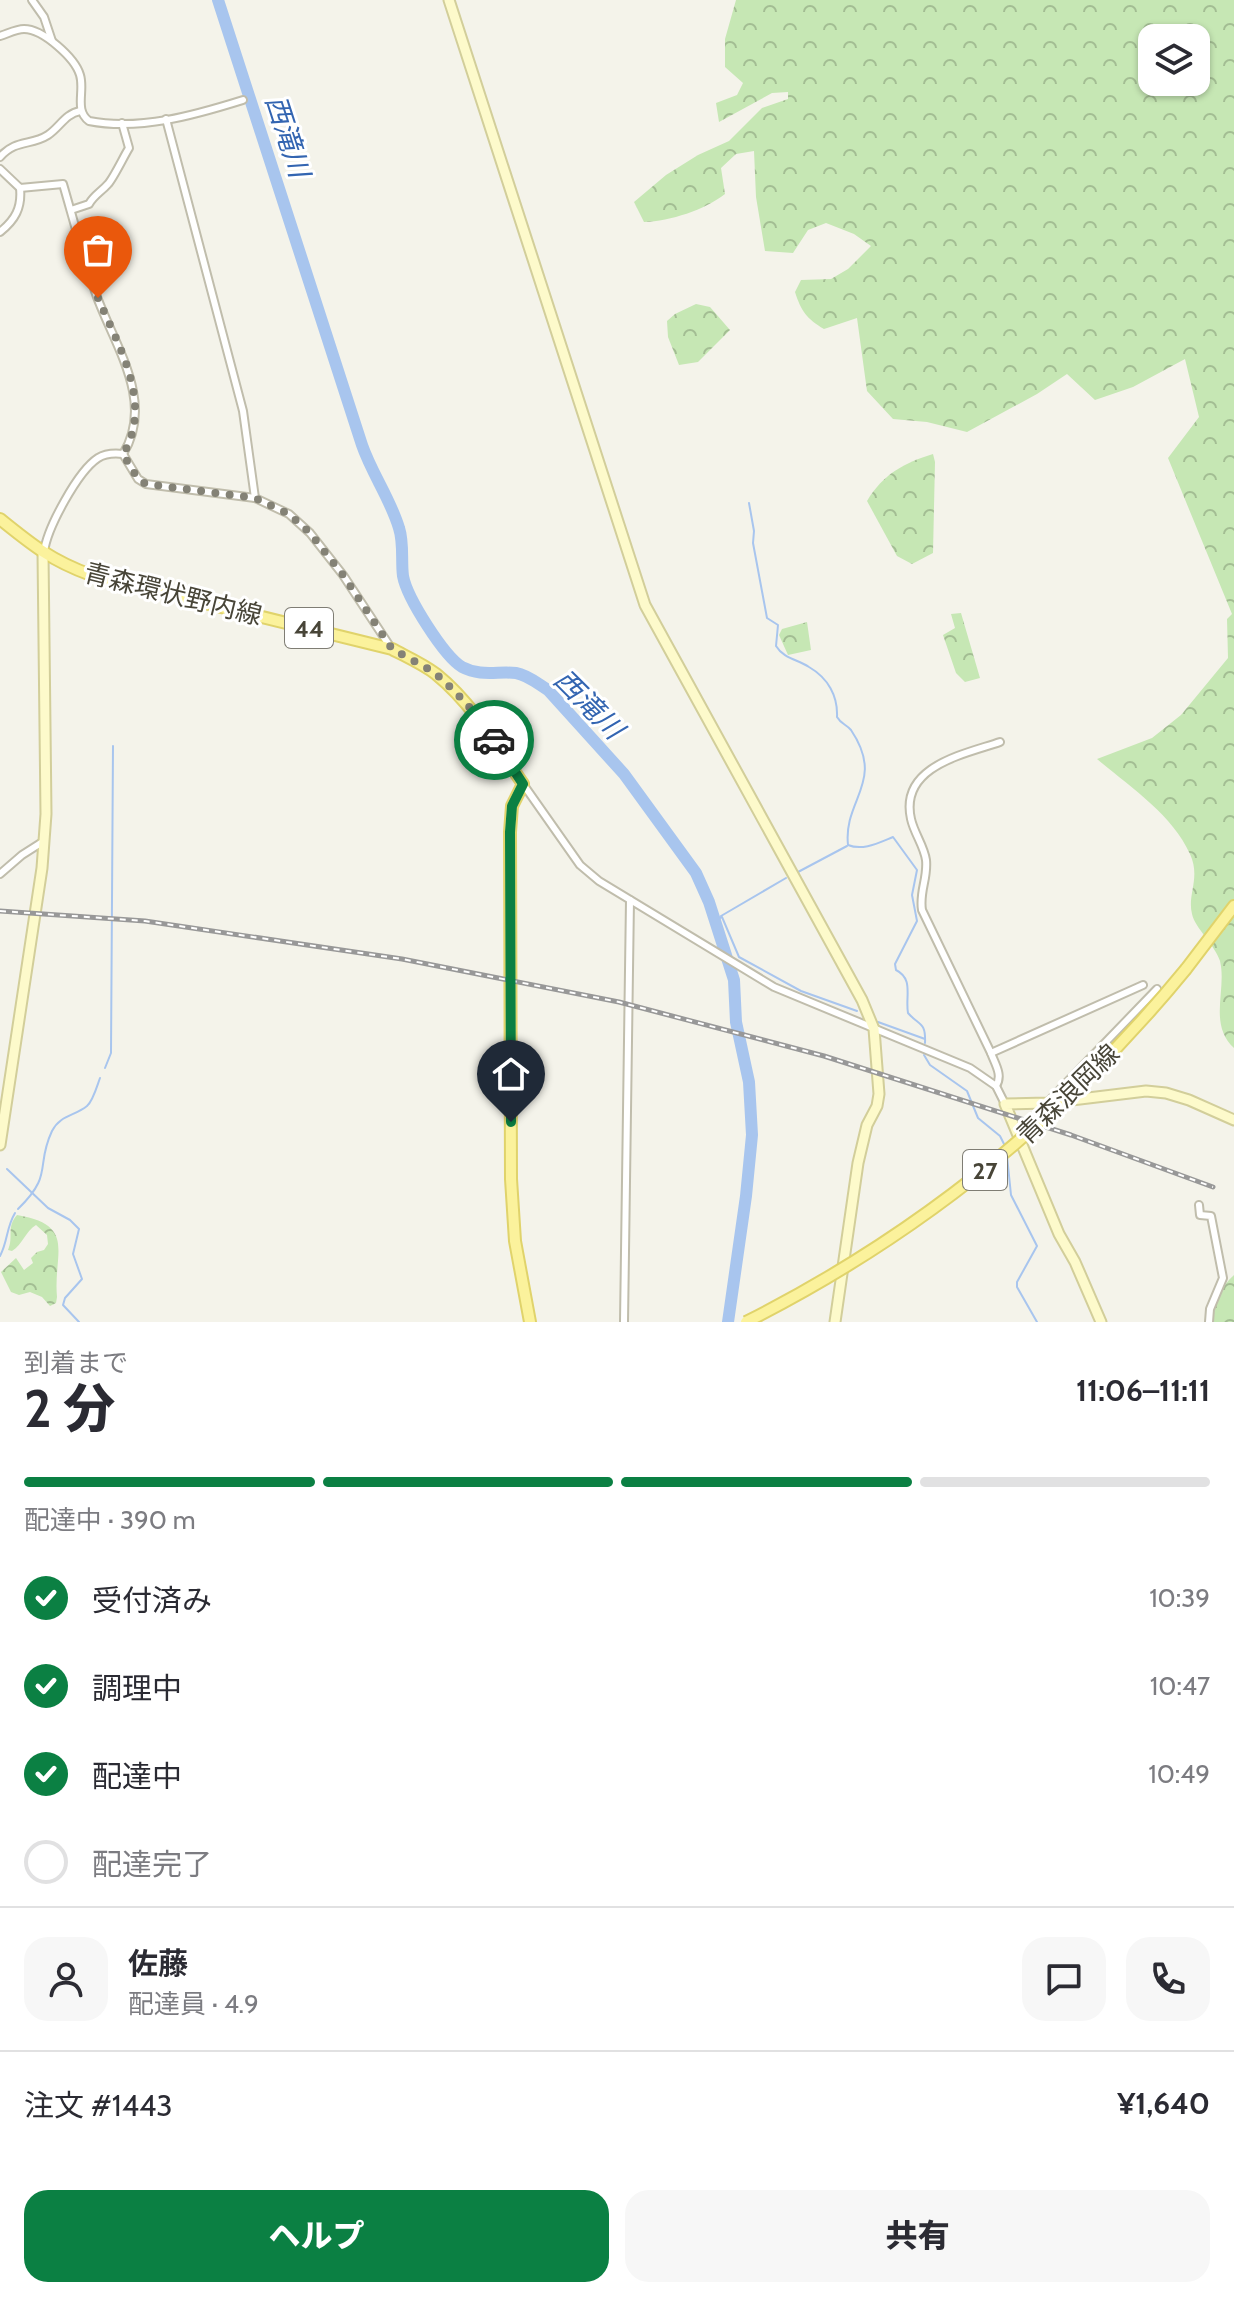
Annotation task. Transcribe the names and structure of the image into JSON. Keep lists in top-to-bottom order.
{
  "streets": {
    "main road": [
      "青森環状野内線",
      "44",
      "青森浪岡線",
      "27"
    ]
  },
  "water": ["西滝川"],
  "page": {
    "heading": ["2 分", "到着まで", "11:06–11:11"],
    "panel": [
      "佐藤",
      "配達員 · 4.9",
      "注文 #1443",
      "¥1,640"
    ],
    "bar": "配達中 · 390 m",
    "list": [
      ["受付済み", "10:39"],
      ["調理中", "10:47"],
      ["配達中", "10:49"],
      "配達完了"
    ],
    "buttons": ["ヘルプ", "共有"]
  }
}
